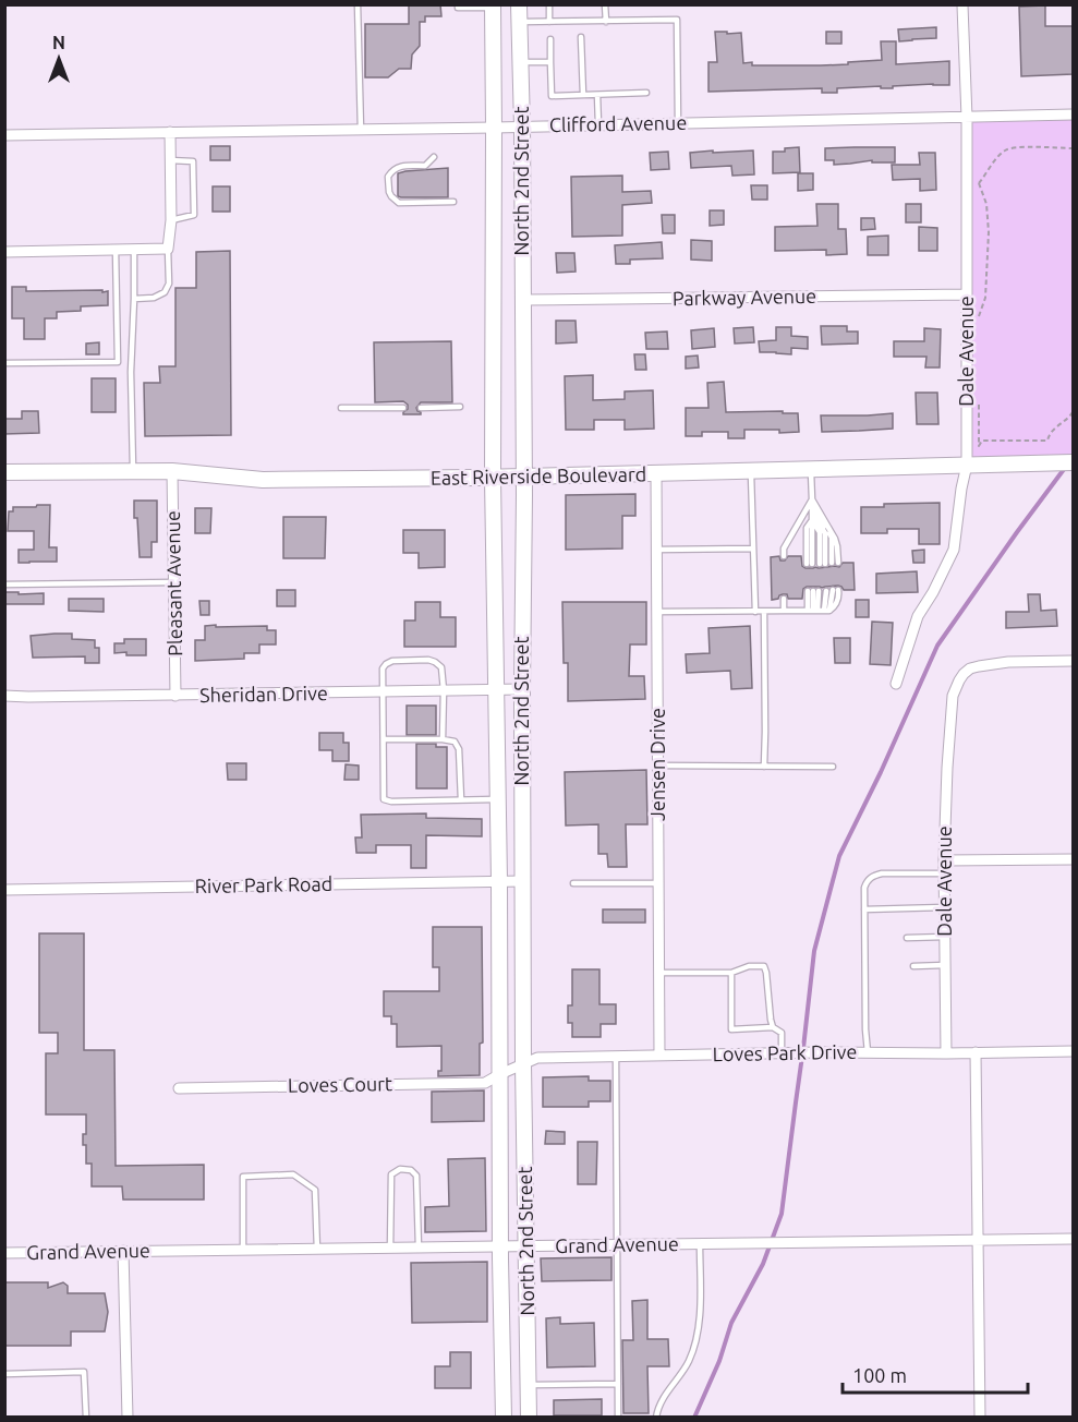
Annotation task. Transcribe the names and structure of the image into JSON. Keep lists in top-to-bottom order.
{
  "streets": {
    "main road": ["North 2nd Street", "East Riverside Boulevard"],
    "street": [
      "Clifford Avenue",
      "Parkway Avenue",
      "Dale Avenue",
      "Pleasant Avenue",
      "Sheridan Drive",
      "Jensen Drive",
      "River Park Road",
      "Loves Park Drive",
      "Loves Court",
      "Grand Avenue"
    ]
  },
  "crossings": [
    ["Clifford Avenue", "North 2nd Street"],
    ["Clifford Avenue", "Dale Avenue"],
    ["North 2nd Street", "Parkway Avenue"],
    ["North 2nd Street", "East Riverside Boulevard"],
    ["North 2nd Street", "Sheridan Drive"],
    ["North 2nd Street", "River Park Road"],
    ["North 2nd Street", "Loves Park Drive"],
    ["North 2nd Street", "Loves Court"],
    ["North 2nd Street", "Grand Avenue"],
    ["Parkway Avenue", "Dale Avenue"],
    ["Dale Avenue", "East Riverside Boulevard"],
    ["Dale Avenue", "Loves Park Drive"],
    ["East Riverside Boulevard", "Pleasant Avenue"],
    ["East Riverside Boulevard", "Jensen Drive"],
    ["Pleasant Avenue", "Sheridan Drive"],
    ["Jensen Drive", "Loves Park Drive"],
    ["Loves Park Drive", "Loves Court"]
  ],
  "scale_bar": "100 m",
  "north": "top"
}
